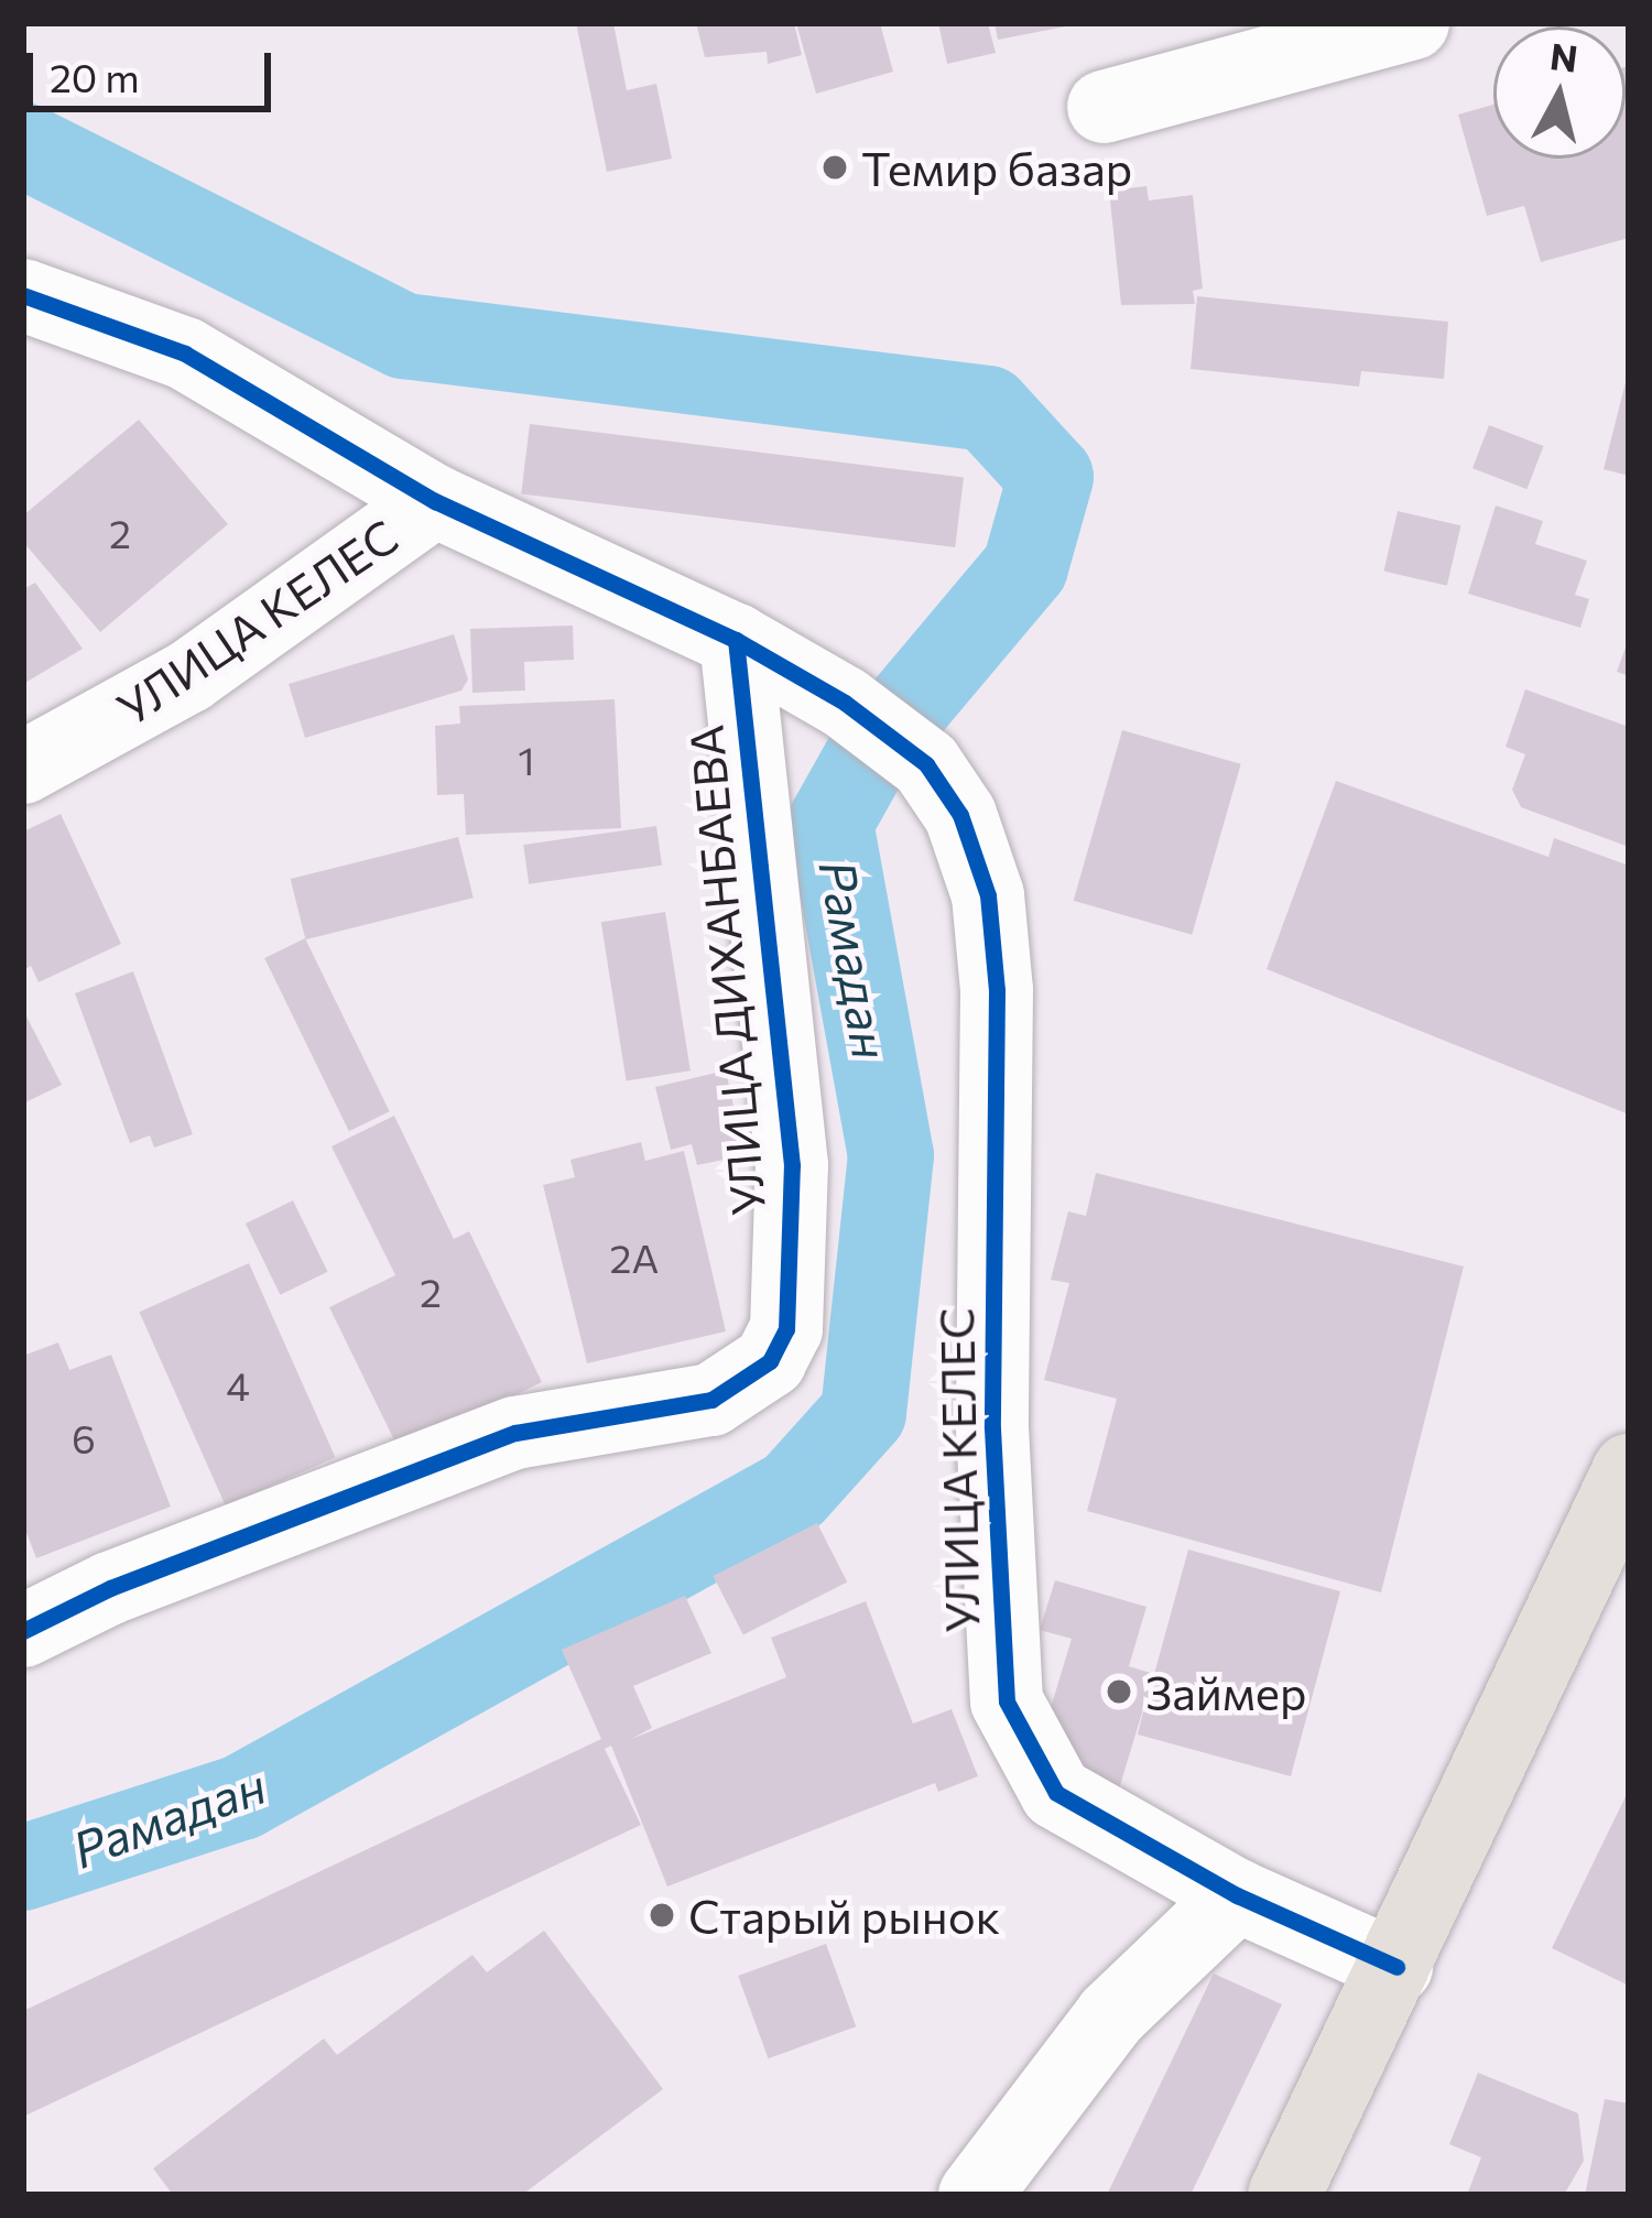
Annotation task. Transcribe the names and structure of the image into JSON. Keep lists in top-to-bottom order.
{
  "streets": {
    "street": ["УЛИЦА КЕЛЕС", "УЛИЦА ДИХАНБАЕВА"]
  },
  "crossings": [
    ["УЛИЦА КЕЛЕС", "УЛИЦА ДИХАНБАЕВА"]
  ],
  "water": ["Рамадан"],
  "places": ["Темир базар", "Займер", "Старый рынок"],
  "house_numbers": [
    "2",
    "1",
    "2А",
    "2",
    "4",
    "6"
  ],
  "scale_bar": "20 m",
  "north": "top"
}
